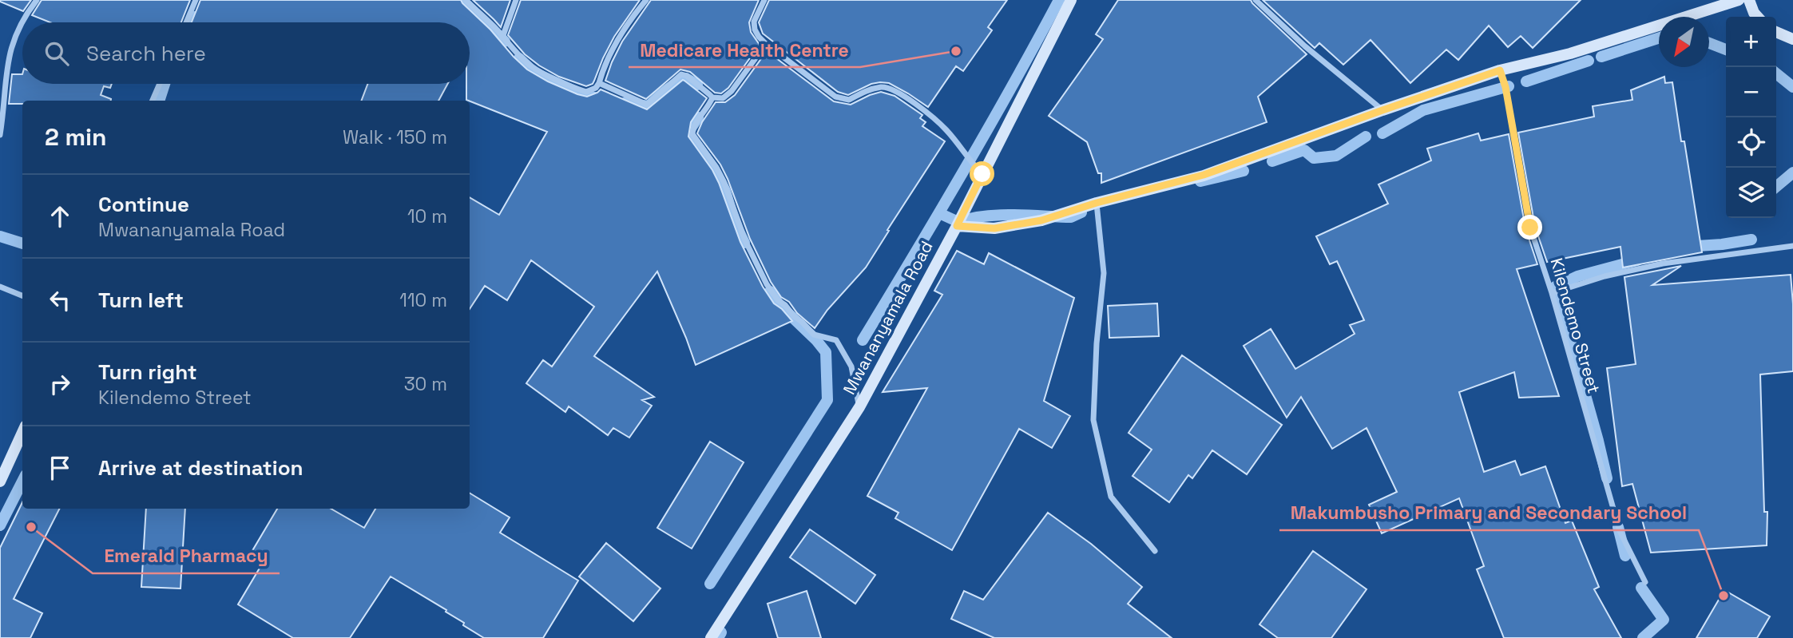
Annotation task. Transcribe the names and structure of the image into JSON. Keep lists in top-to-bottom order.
{
  "streets": {
    "street": ["Mwananyamala Road", "Kilendemo Street"]
  },
  "places": ["Medicare Health Centre", "Emerald Pharmacy", "Makumbusho Primary and Secondary School"],
  "north": "bottom left",
  "page": {
    "map_buttons": ["+", "−"],
    "search": "Search here",
    "heading": ["2 min", "Walk · 150 m"],
    "list": [
      ["Continue", "Mwananyamala Road", "10 m"],
      ["Turn left", "110 m"],
      ["Turn right", "Kilendemo Street", "30 m"],
      "Arrive at destination"
    ]
  }
}
